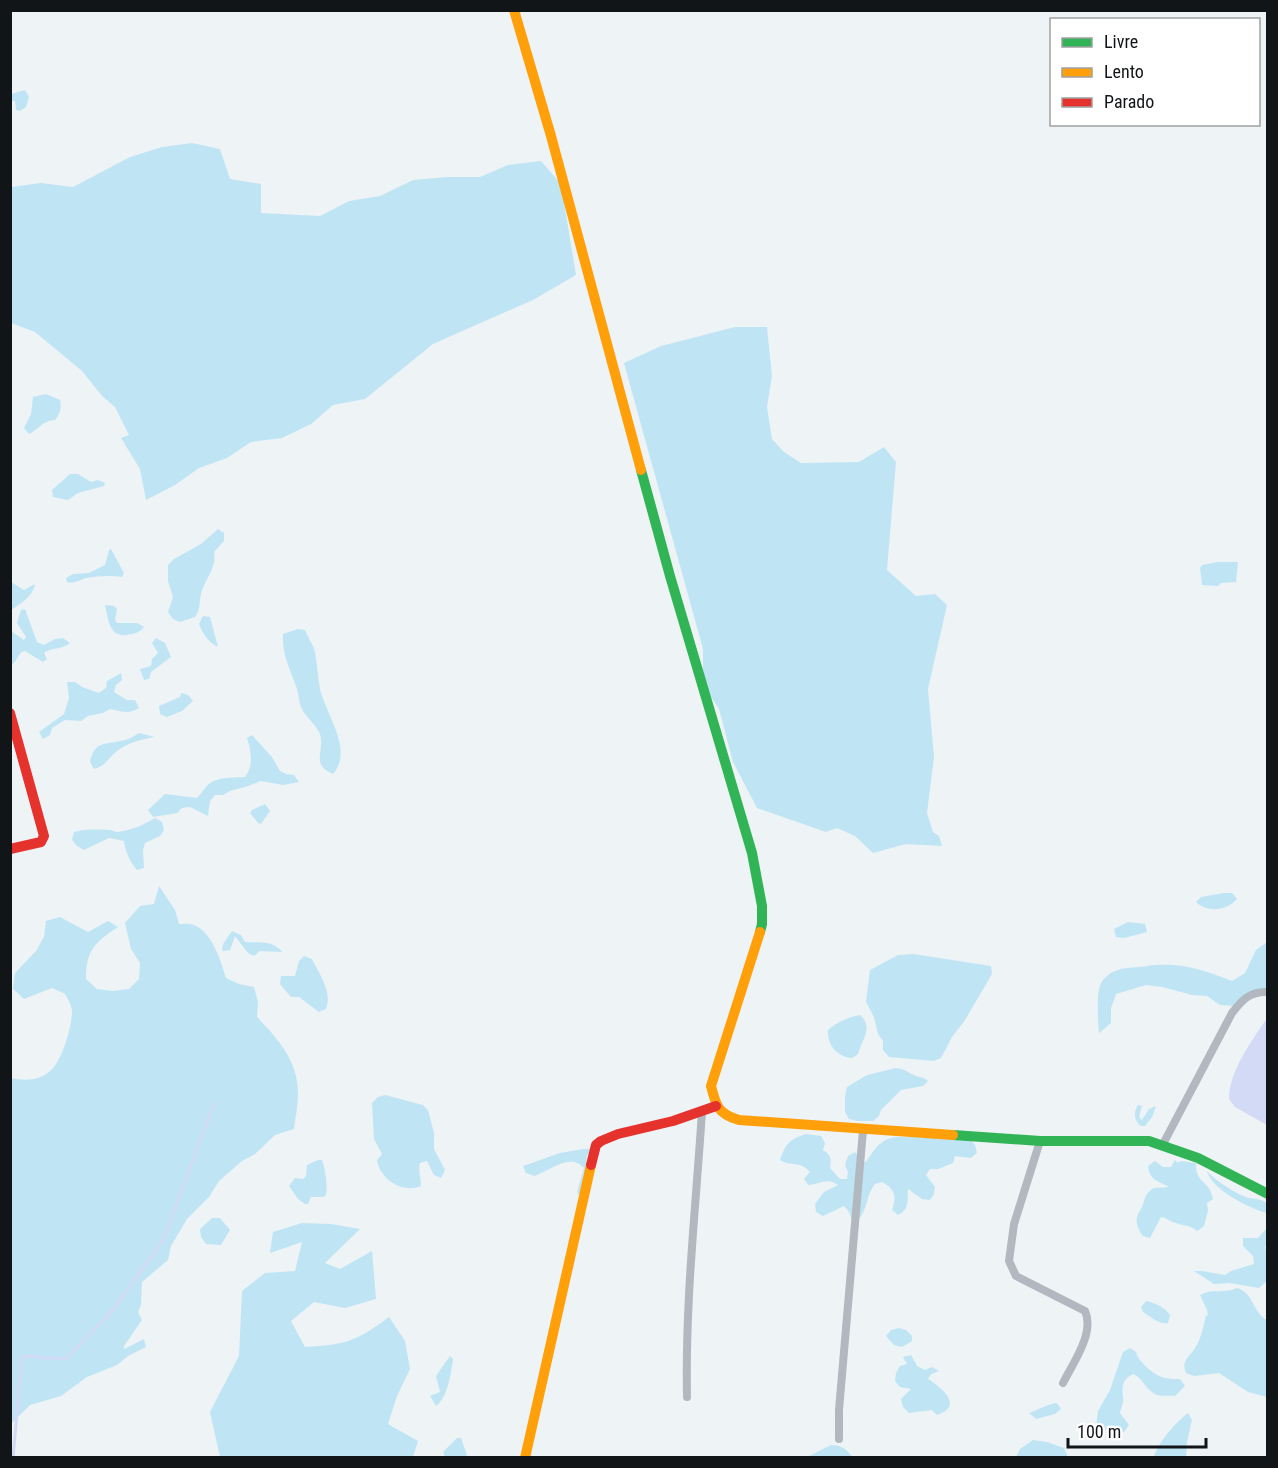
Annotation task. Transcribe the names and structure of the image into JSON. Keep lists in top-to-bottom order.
{
  "legend": ["Livre", "Lento", "Parado"],
  "scale_bar": "100 m"
}
